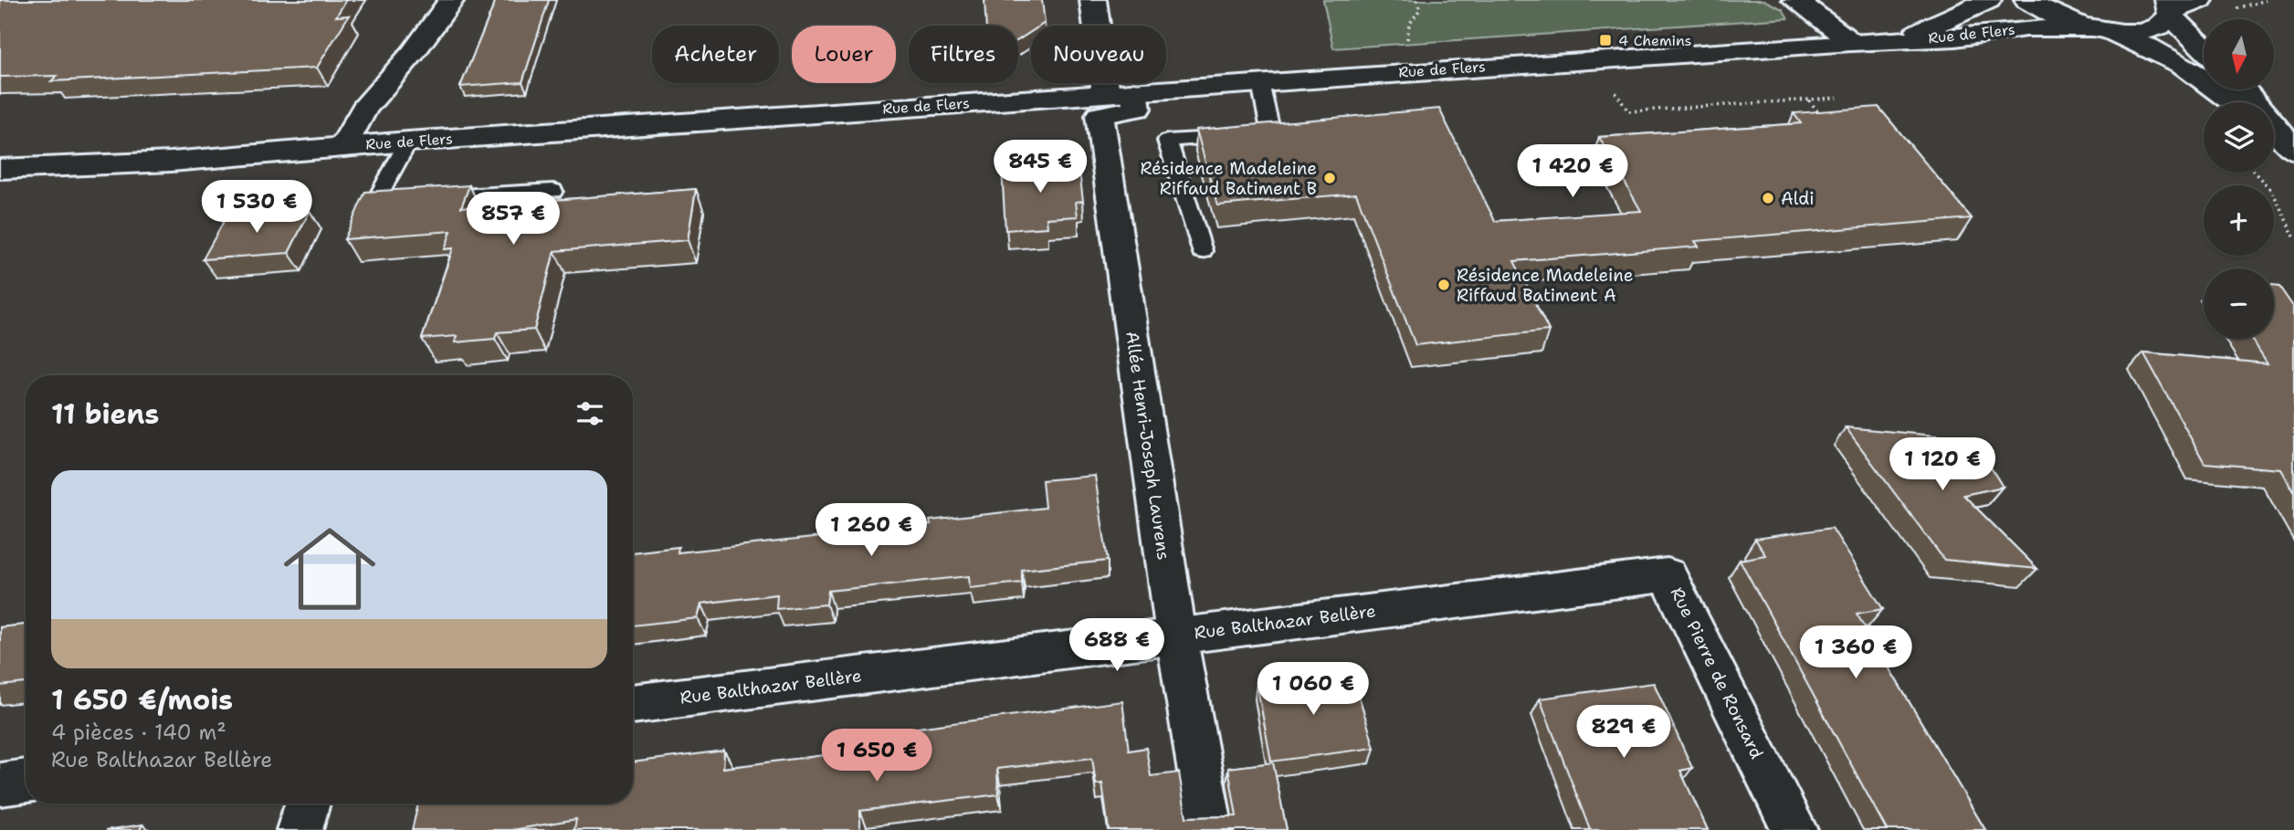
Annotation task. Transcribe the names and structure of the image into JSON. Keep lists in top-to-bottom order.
{
  "streets": {
    "street": [
      "Rue de Flers",
      "Allée Henri-Joseph Laurens",
      "Rue Balthazar Bellère",
      "Rue Pierre de Ronsard"
    ]
  },
  "crossings": [
    ["Rue de Flers", "Allée Henri-Joseph Laurens"],
    ["Allée Henri-Joseph Laurens", "Rue Balthazar Bellère"],
    ["Rue Balthazar Bellère", "Rue Pierre de Ronsard"]
  ],
  "places": {
    "transit": ["4 Chemins"],
    "other": ["Résidence Madeleine Riffaud Batiment B", "Aldi", "Résidence Madeleine Riffaud Batiment A"]
  },
  "north": "bottom",
  "page": {
    "map_buttons": ["+", "−"],
    "chip": [
      "Acheter",
      "Louer",
      "Filtres",
      "Nouveau"
    ],
    "price": [
      "845 €",
      "1 420 €",
      "1 530 €",
      "857 €",
      "1 120 €",
      "1 260 €",
      "688 €",
      "1 360 €",
      "1 060 €",
      "829 €",
      "1 650 €"
    ],
    "heading": "11 biens",
    "list": [
      {
        "name": "1 650 €/mois",
        "note": "4 pièces · 140 m² · Rue Balthazar Bellère"
      }
    ]
  }
}
